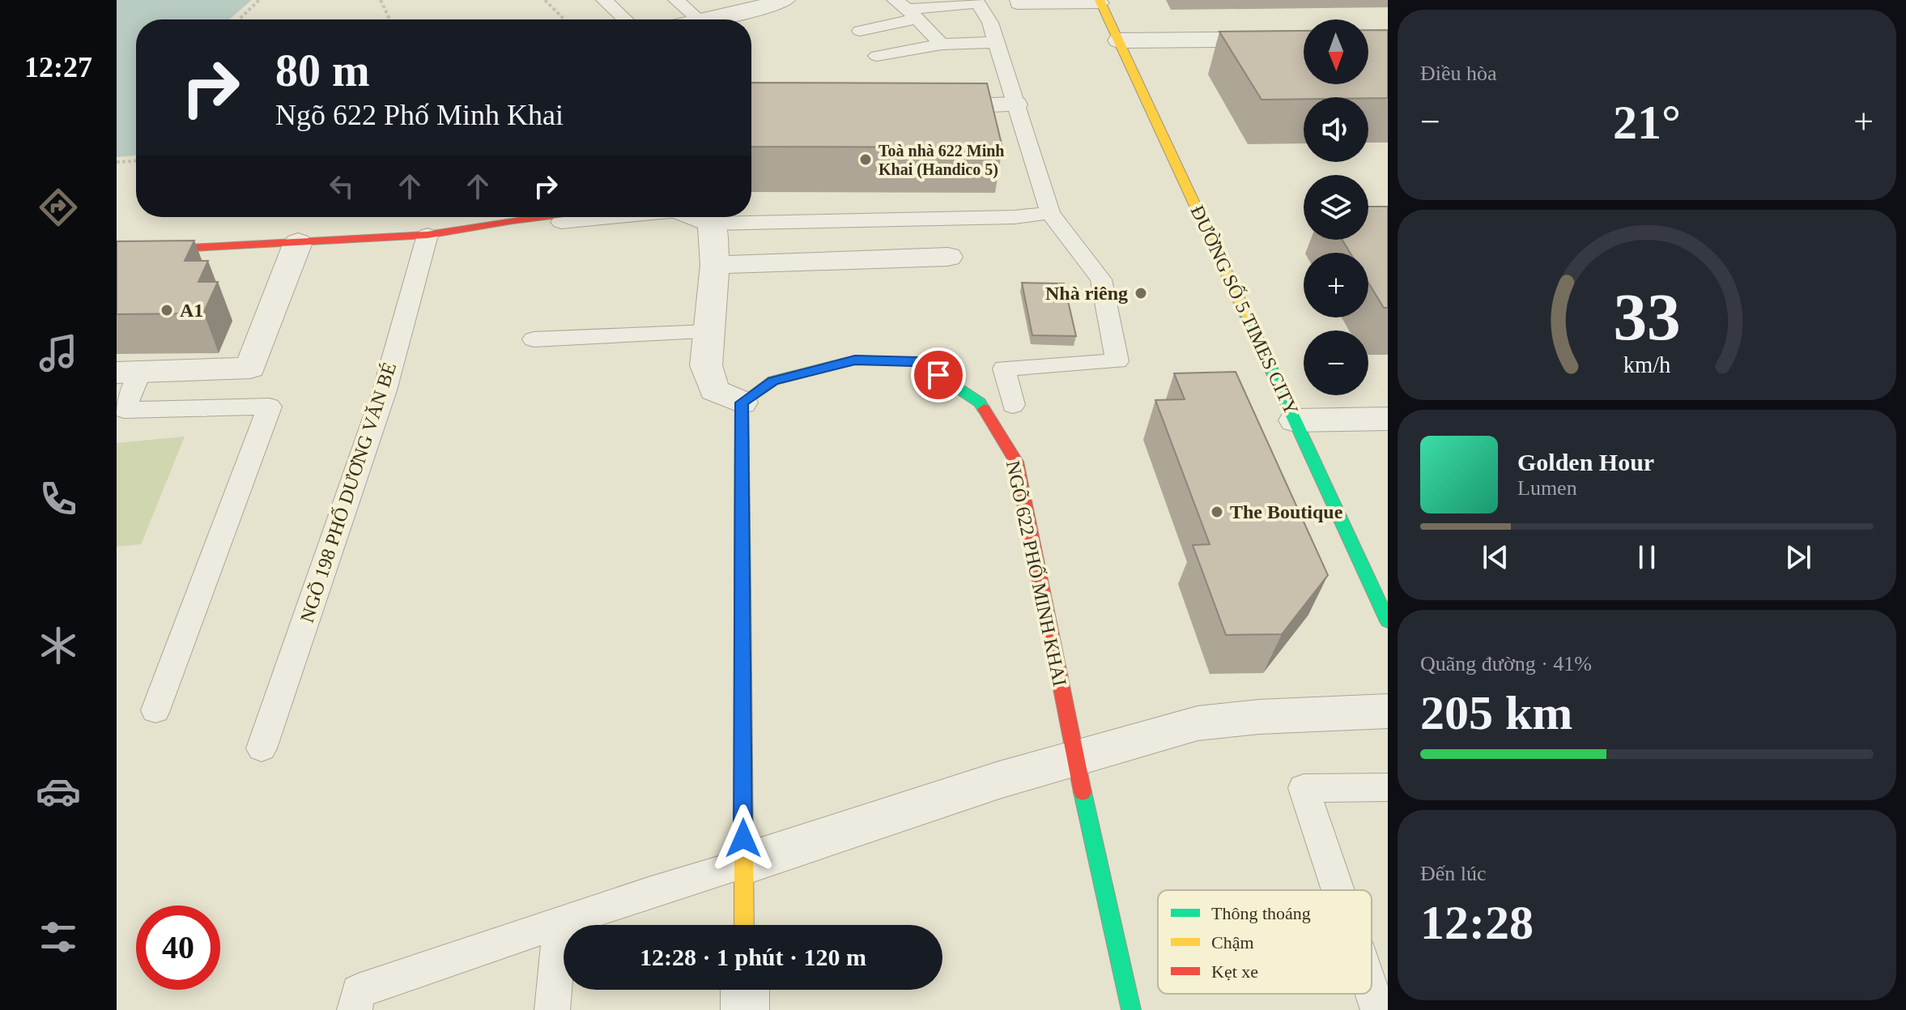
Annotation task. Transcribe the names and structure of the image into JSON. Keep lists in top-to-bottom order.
{
  "streets": {
    "street": ["ĐƯỜNG SỐ 5 TIMES CITY", "NGÕ 622 PHỐ MINH KHAI"],
    "lane": ["NGÕ 198 PHỐ DƯƠNG VĂN BÉ"]
  },
  "places": [
    "Toà nhà 622 Minh Khai (Handico 5)",
    "Nhà riêng",
    "A1",
    "The Boutique"
  ],
  "legend": ["Thông thoáng", "Chậm", "Kẹt xe"],
  "north": "bottom",
  "page": {
    "tabs": "12:27",
    "tile": [
      "Điều hòa",
      ["Quãng đường · 41%", "205 km"],
      ["Đến lúc", "12:28"]
    ],
    "map_buttons": ["+", "−"],
    "turn": ["80 m", "Ngõ 622 Phố Minh Khai"],
    "heat": ["−", "21°", "+"],
    "song": ["Golden Hour", "Lumen"],
    "limit": "40",
    "trip": "12:28 · 1 phút · 120 m",
    "gauge": ["33", "km/h"]
  }
}
